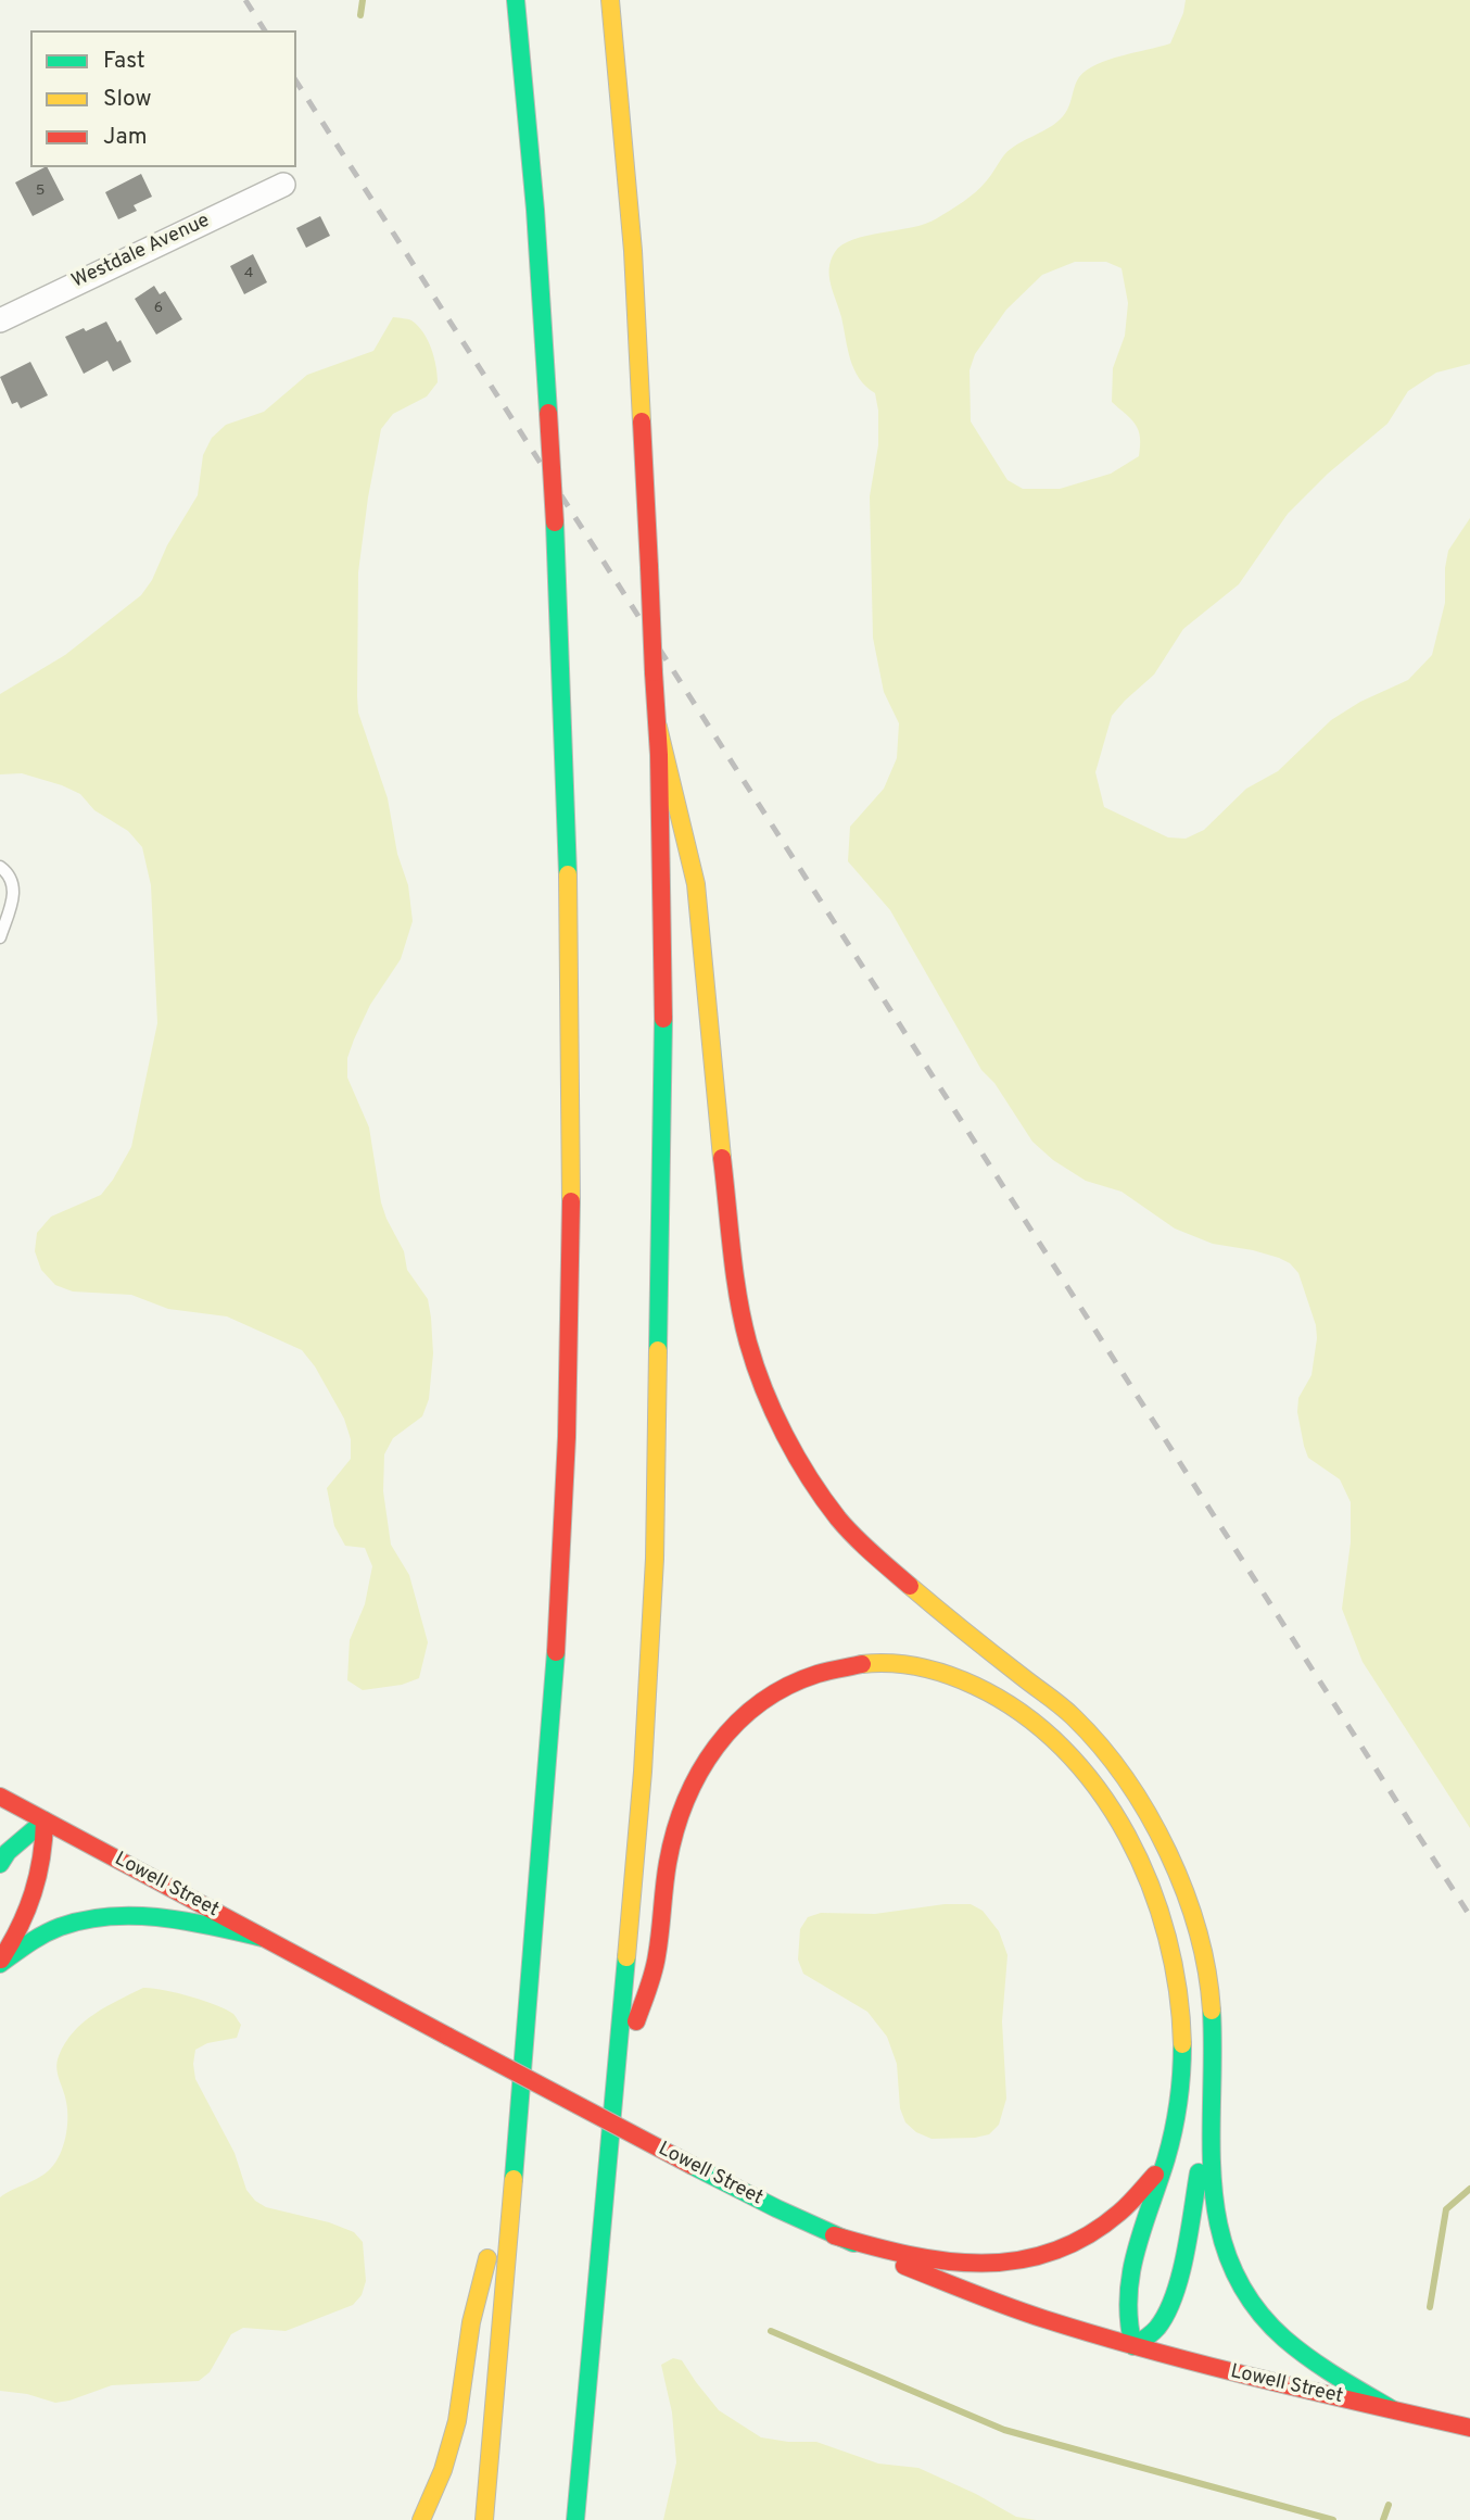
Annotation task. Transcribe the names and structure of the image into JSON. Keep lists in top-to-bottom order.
{
  "streets": {
    "main road": ["Lowell Street"],
    "street": ["Westdale Avenue"]
  },
  "house_numbers": ["5", "4", "6"],
  "legend": ["Fast", "Slow", "Jam"]
}
